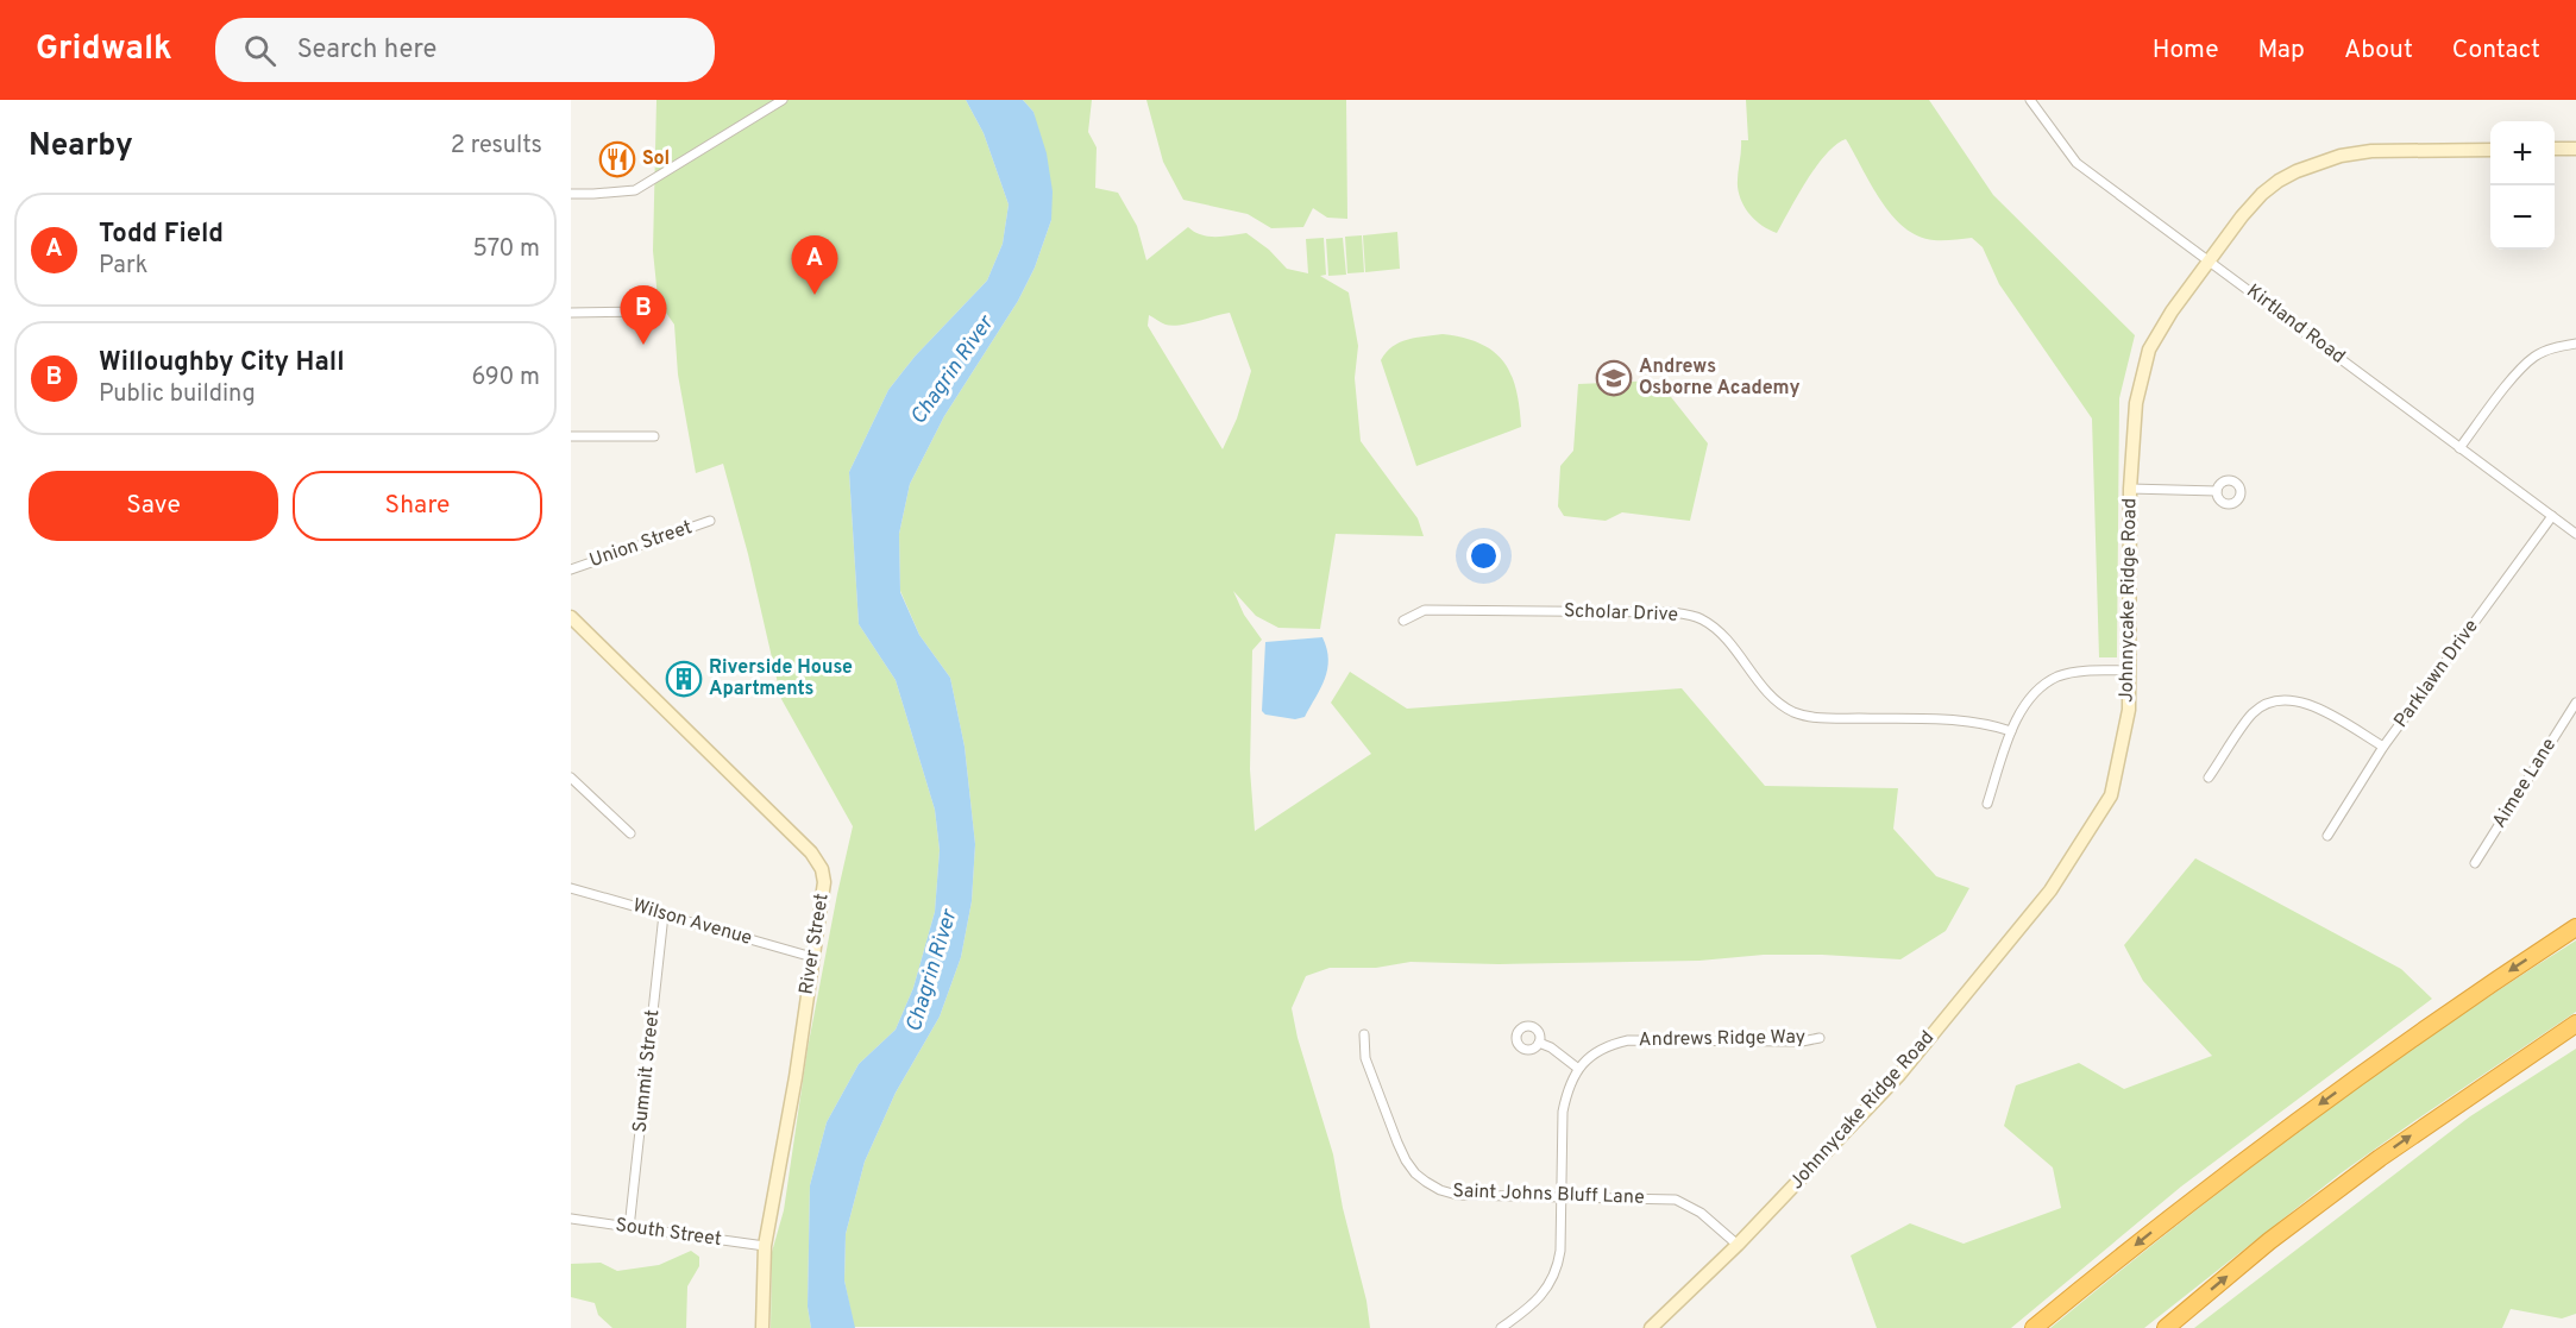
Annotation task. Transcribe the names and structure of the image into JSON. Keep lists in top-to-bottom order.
{
  "streets": {
    "main road": ["Johnnycake Ridge Road", "River Street"],
    "street": [
      "Kirtland Road",
      "Union Street",
      "Scholar Drive",
      "Parklawn Drive",
      "Aimee Lane",
      "Wilson Avenue",
      "Andrews Ridge Way",
      "Summit Street",
      "Saint Johns Bluff Lane",
      "South Street"
    ]
  },
  "crossings": [
    ["Kirtland Road", "Johnnycake Ridge Road"],
    ["Kirtland Road", "Parklawn Drive"],
    ["Johnnycake Ridge Road", "Saint Johns Bluff Lane"],
    ["Wilson Avenue", "River Street"],
    ["Wilson Avenue", "Summit Street"],
    ["River Street", "South Street"],
    ["Summit Street", "South Street"]
  ],
  "water": ["Chagrin River"],
  "places": {
    "restaurant": ["Sol"],
    "school or university": ["Andrews Osborne Academy"],
    "building": ["Riverside House Apartments"]
  },
  "page": {
    "header": "Gridwalk",
    "search": "Search here",
    "nav": [
      "Home",
      "Map",
      "About",
      "Contact"
    ],
    "heading": ["Nearby", "2 results"],
    "map_buttons": ["+", "−"],
    "list": [
      {
        "mark": "A",
        "name": "Todd Field",
        "note": "Park",
        "value": "570 m"
      },
      {
        "mark": "B",
        "name": "Willoughby City Hall",
        "note": "Public building",
        "value": "690 m"
      }
    ],
    "pins": ["A", "B"],
    "buttons": ["Save", "Share"]
  }
}
